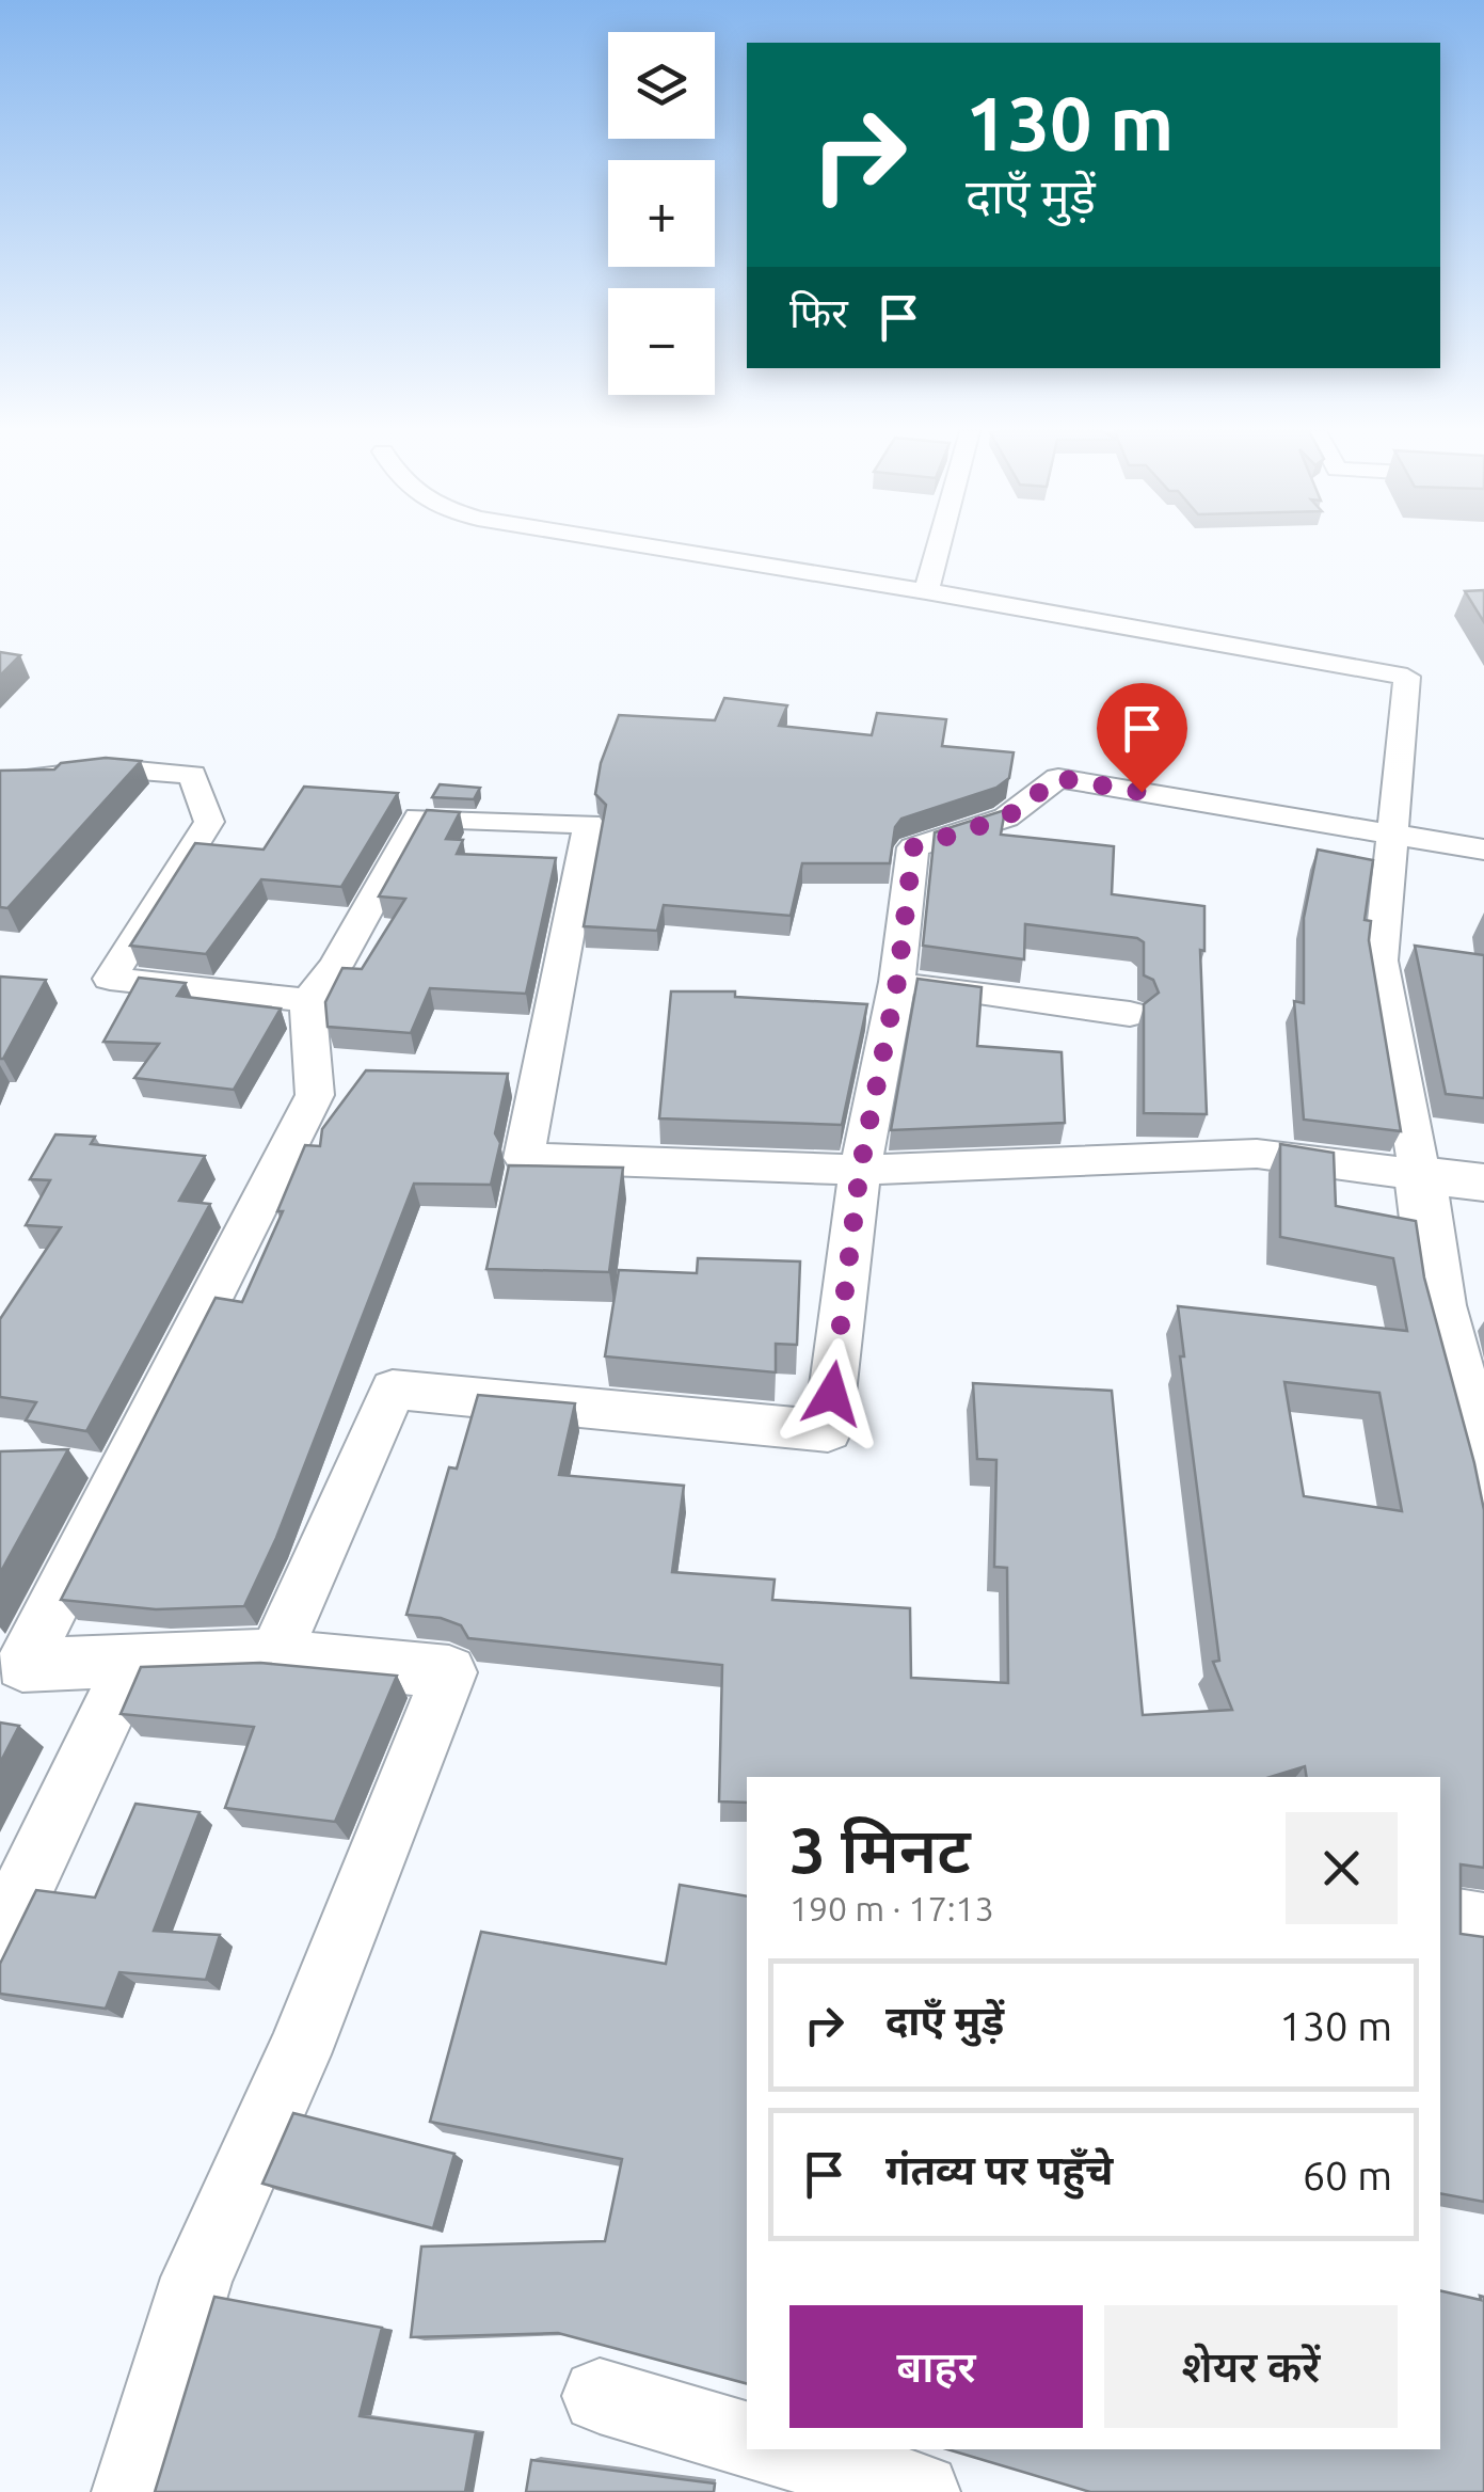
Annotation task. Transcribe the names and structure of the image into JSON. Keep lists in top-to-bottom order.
{
  "page": {
    "map_buttons": ["+", "−"],
    "turn": ["130 m", "दाएँ मुड़ें"],
    "then": "फिर",
    "heading": ["3 मिनट", "190 m · 17:13"],
    "list": [
      {
        "name": "दाएँ मुड़ें",
        "value": "130 m"
      },
      {
        "name": "गंतव्य पर पहुँचे",
        "value": "60 m"
      }
    ],
    "buttons": ["बाहर", "शेयर करें"]
  }
}
